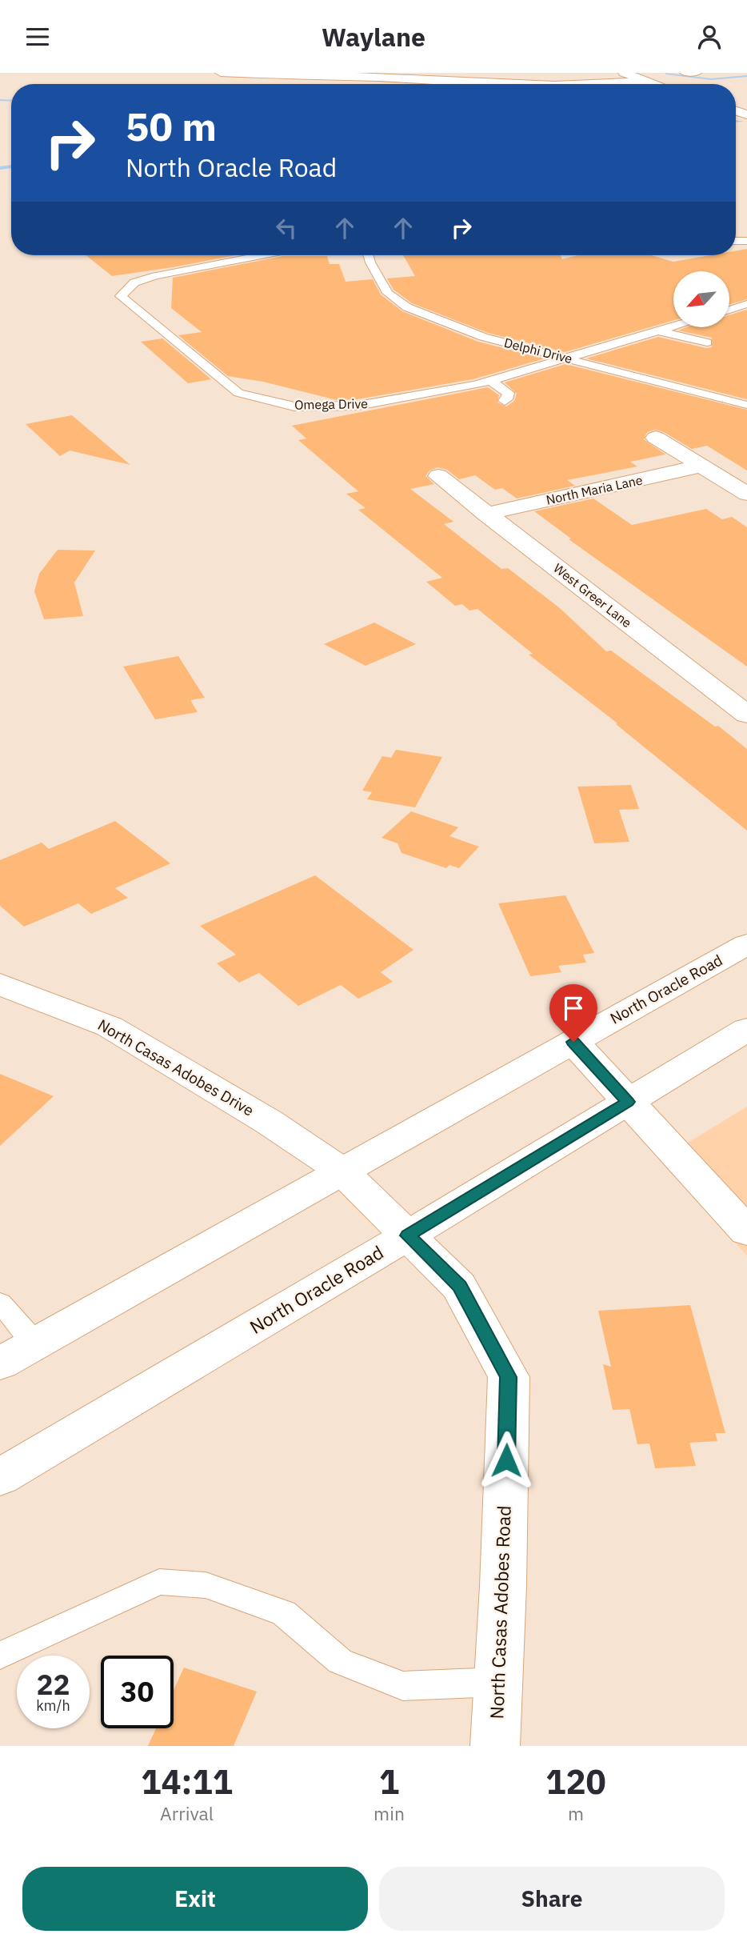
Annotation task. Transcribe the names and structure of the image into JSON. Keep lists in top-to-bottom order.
{
  "streets": {
    "main road": [
      "North Maria Lane",
      "West Greer Lane",
      "North Oracle Road",
      "North Casas Adobes Drive",
      "North Casas Adobes Road"
    ],
    "lane": ["Delphi Drive", "Omega Drive"]
  },
  "crossings": [
    ["Delphi Drive", "Omega Drive"],
    ["North Maria Lane", "West Greer Lane"],
    ["North Oracle Road", "North Casas Adobes Drive"],
    ["North Oracle Road", "North Casas Adobes Road"],
    ["North Casas Adobes Drive", "North Casas Adobes Road"]
  ],
  "north": "bottom left",
  "page": {
    "header": "Waylane",
    "turn": ["50 m", "North Oracle Road"],
    "speed": "22 km/h",
    "limit": "30",
    "eta": [
      "14:11",
      "Arrival",
      "1",
      "min",
      "120",
      "m"
    ],
    "buttons": ["Exit", "Share"]
  }
}
